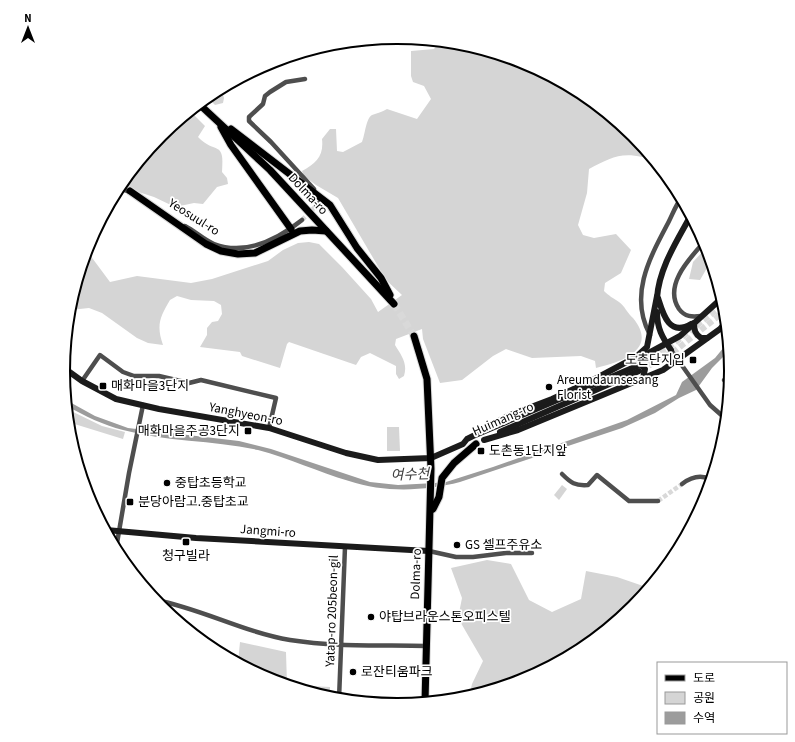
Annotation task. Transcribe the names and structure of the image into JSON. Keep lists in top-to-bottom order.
{
  "streets": {
    "main road": [
      "Dolma-ro",
      "Yanghyeon-ro",
      "Huimang-ro",
      "Jangmi-ro"
    ],
    "street": ["Yeosuul-ro", "Yatap-ro 205beon-gil"]
  },
  "crossings": [
    ["Dolma-ro", "Yanghyeon-ro"],
    ["Dolma-ro", "Huimang-ro"],
    ["Dolma-ro", "Jangmi-ro"],
    ["Yanghyeon-ro", "Huimang-ro"],
    ["Jangmi-ro", "Yatap-ro 205beon-gil"]
  ],
  "water": ["여수천"],
  "places": {
    "transit": [
      "도촌단지입",
      "매화마을3단지",
      "매화마을주공3단지",
      "도촌동1단지앞",
      "분당아람고.중탑초교",
      "청구빌라"
    ],
    "other": [
      "Areumdaunsesang Florist",
      "중탑초등학교",
      "GS 셀프주유소",
      "야탑브라운스톤오피스텔",
      "로잔티움파크"
    ]
  },
  "legend": ["도로", "공원", "수역"],
  "north": "top"
}
